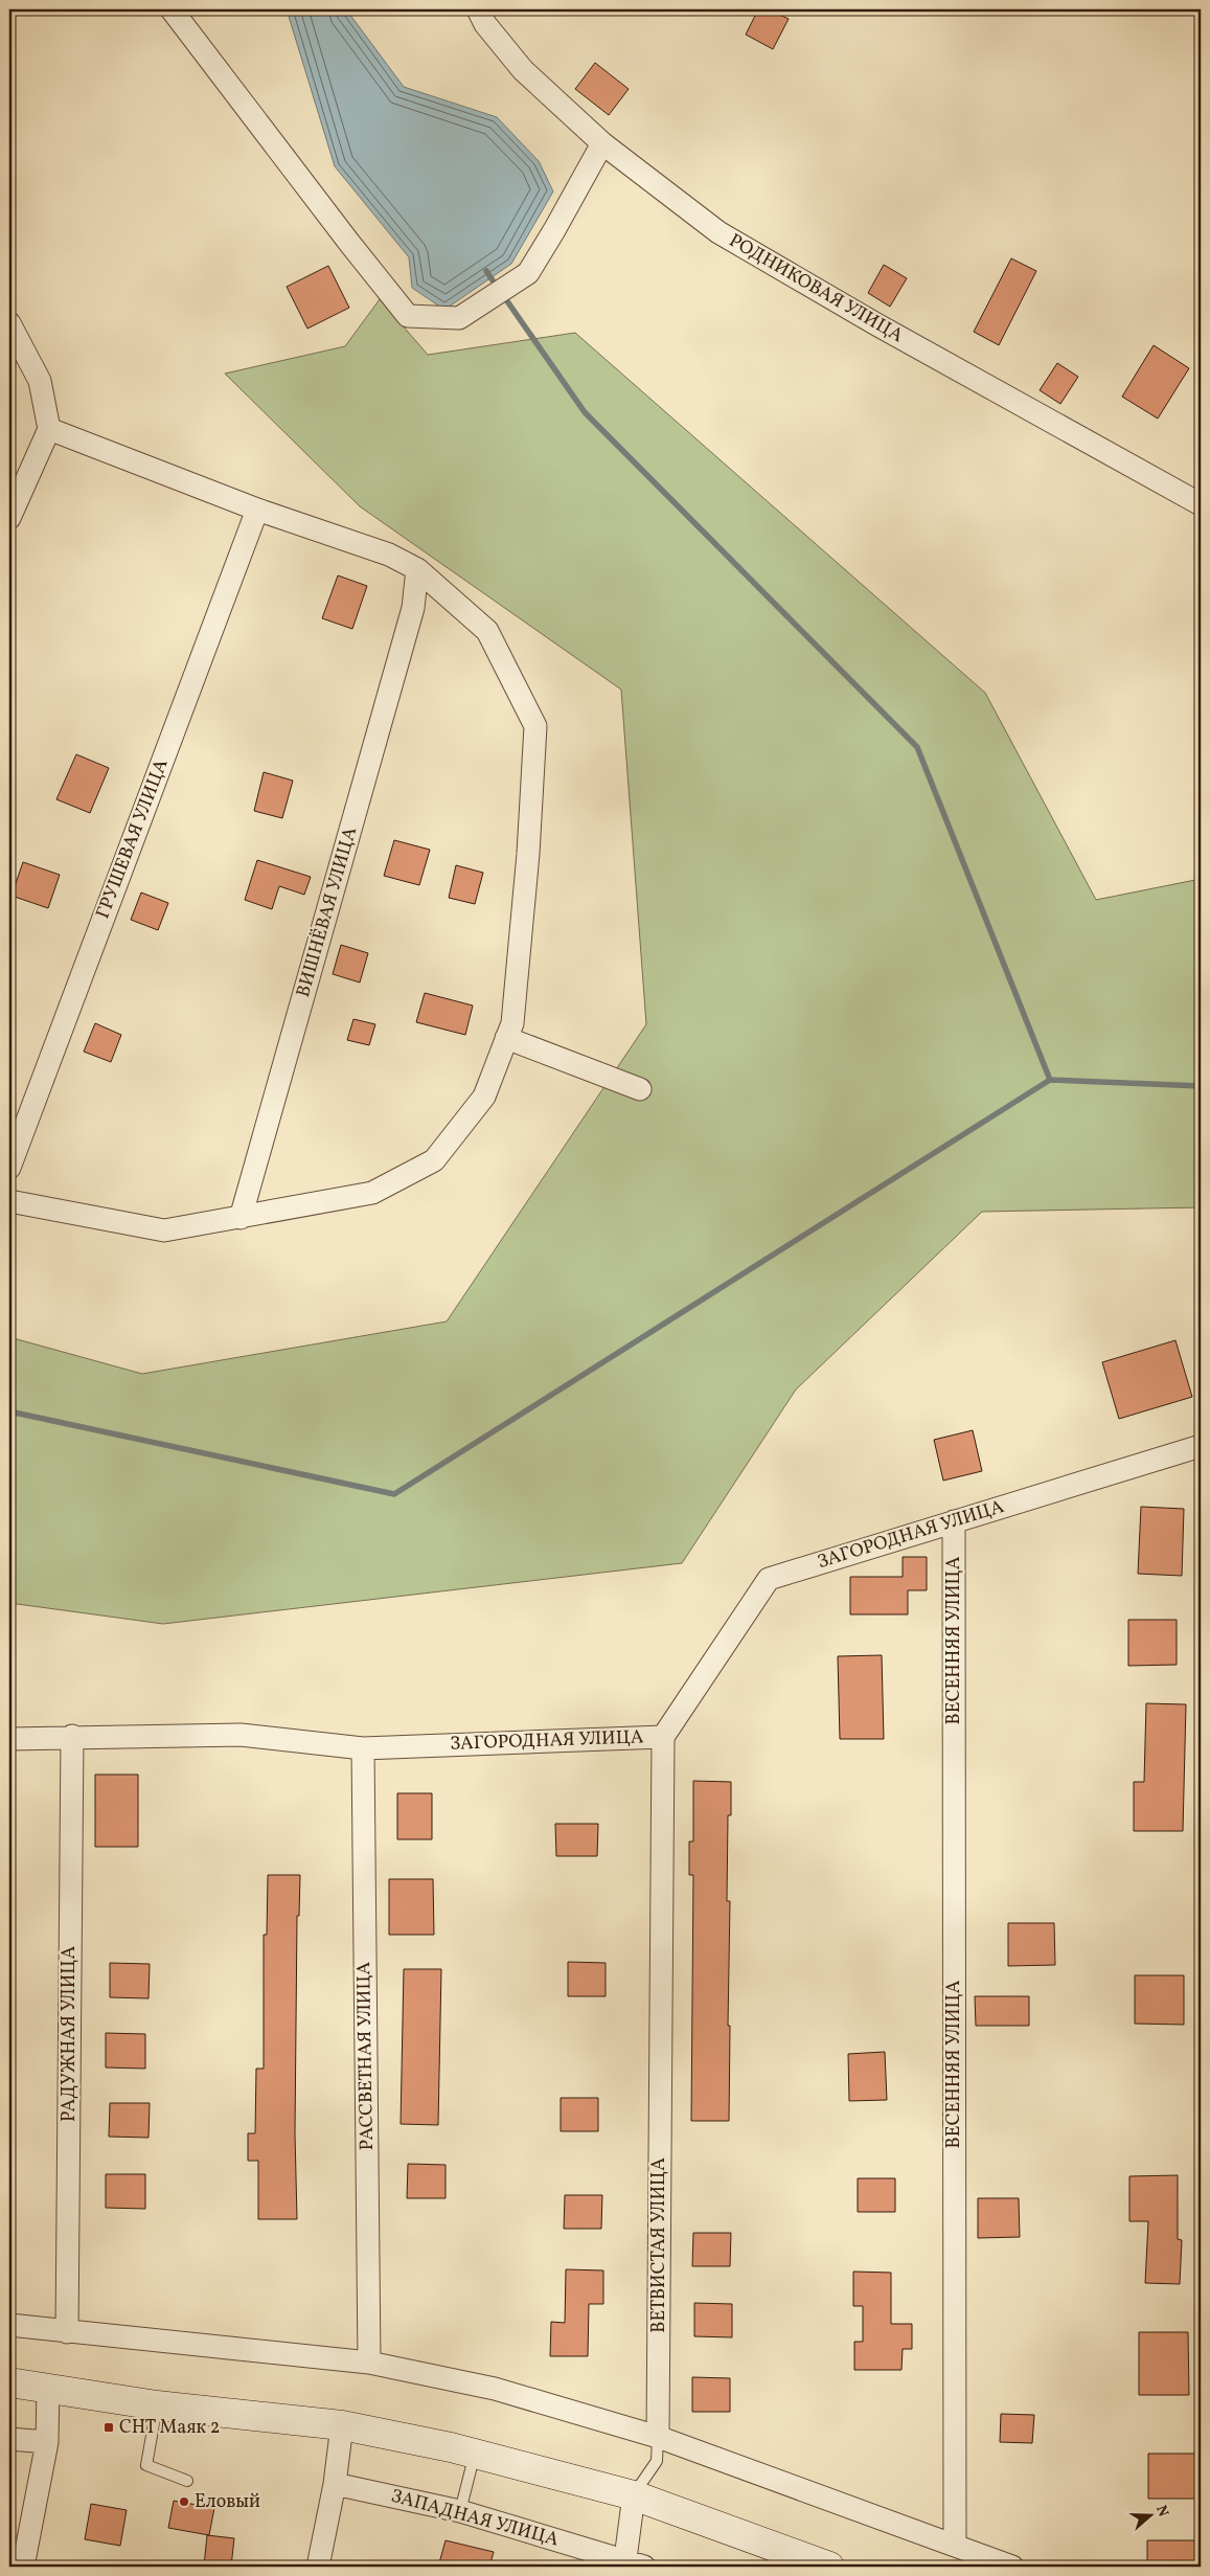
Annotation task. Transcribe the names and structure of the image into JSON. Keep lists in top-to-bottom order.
{
  "streets": {
    "street": [
      "РОДНИКОВАЯ УЛИЦА",
      "ГРУШЕВАЯ УЛИЦА",
      "ВИШНЁВАЯ УЛИЦА",
      "ЗАГОРОДНАЯ УЛИЦА",
      "ВЕСЕННЯЯ УЛИЦА",
      "РАДУЖНАЯ УЛИЦА",
      "РАССВЕТНАЯ УЛИЦА",
      "ВЕТВИСТАЯ УЛИЦА",
      "ЗАПАДНАЯ УЛИЦА"
    ]
  },
  "crossings": [
    ["ЗАГОРОДНАЯ УЛИЦА", "ВЕСЕННЯЯ УЛИЦА"],
    ["ЗАГОРОДНАЯ УЛИЦА", "РАДУЖНАЯ УЛИЦА"],
    ["ЗАГОРОДНАЯ УЛИЦА", "РАССВЕТНАЯ УЛИЦА"],
    ["ЗАГОРОДНАЯ УЛИЦА", "ВЕТВИСТАЯ УЛИЦА"]
  ],
  "places": {
    "transit": ["СНТ Маяк 2"],
    "other": ["Еловый"]
  },
  "north": "right"
}
